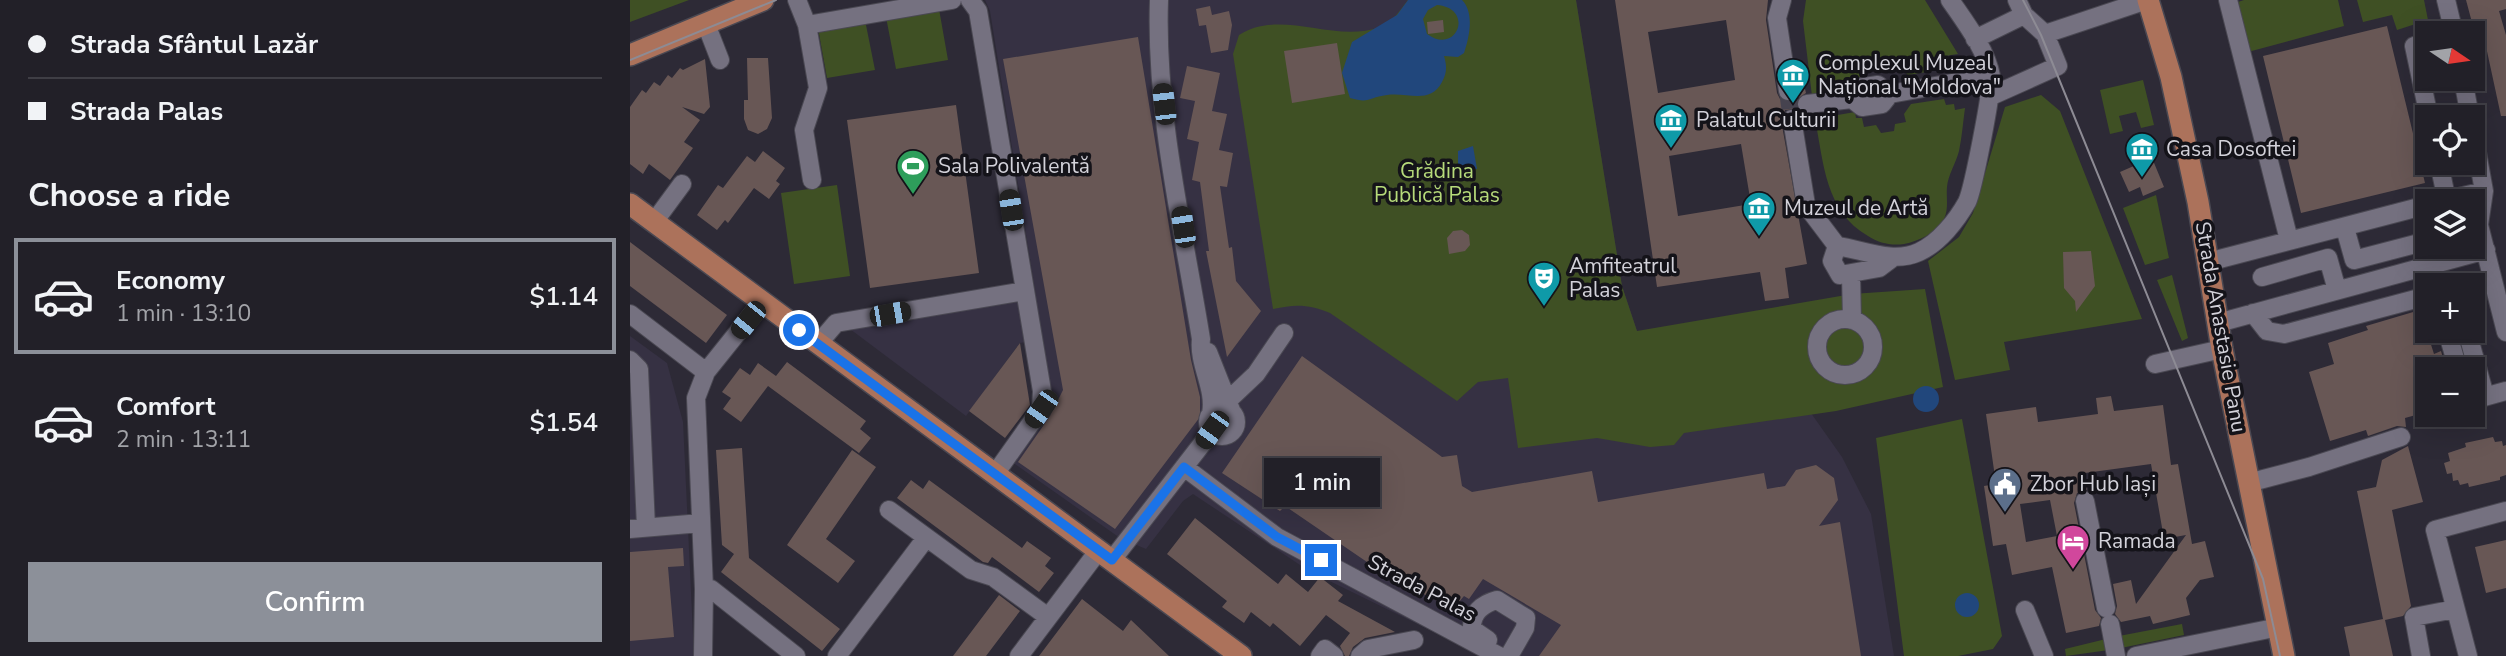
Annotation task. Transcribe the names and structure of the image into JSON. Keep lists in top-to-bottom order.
{
  "streets": {
    "main road": ["Strada Anastasie Panu"],
    "street": ["Strada Palas"]
  },
  "parks": ["Grădina Publică Palas"],
  "places": {
    "museum": [
      "Complexul Muzeal Național \"Moldova\"",
      "Palatul Culturii",
      "Casa Dosoftei",
      "Muzeul de Artă"
    ],
    "sports": ["Sala Polivalentă"],
    "theatre": ["Amfiteatrul Palas"],
    "public building": ["Zbor Hub Iași"],
    "hotel": ["Ramada"]
  },
  "north": "right",
  "page": {
    "banner": ["Strada Sfântul Lazăr", "Strada Palas"],
    "map_buttons": ["+", "−"],
    "heading": "Choose a ride",
    "list": [
      {
        "name": "Economy",
        "note": "1 min · 13:10",
        "value": "$1.14"
      },
      {
        "name": "Comfort",
        "note": "2 min · 13:11",
        "value": "$1.54"
      }
    ],
    "bubble": "1 min",
    "buttons": "Confirm"
  }
}
